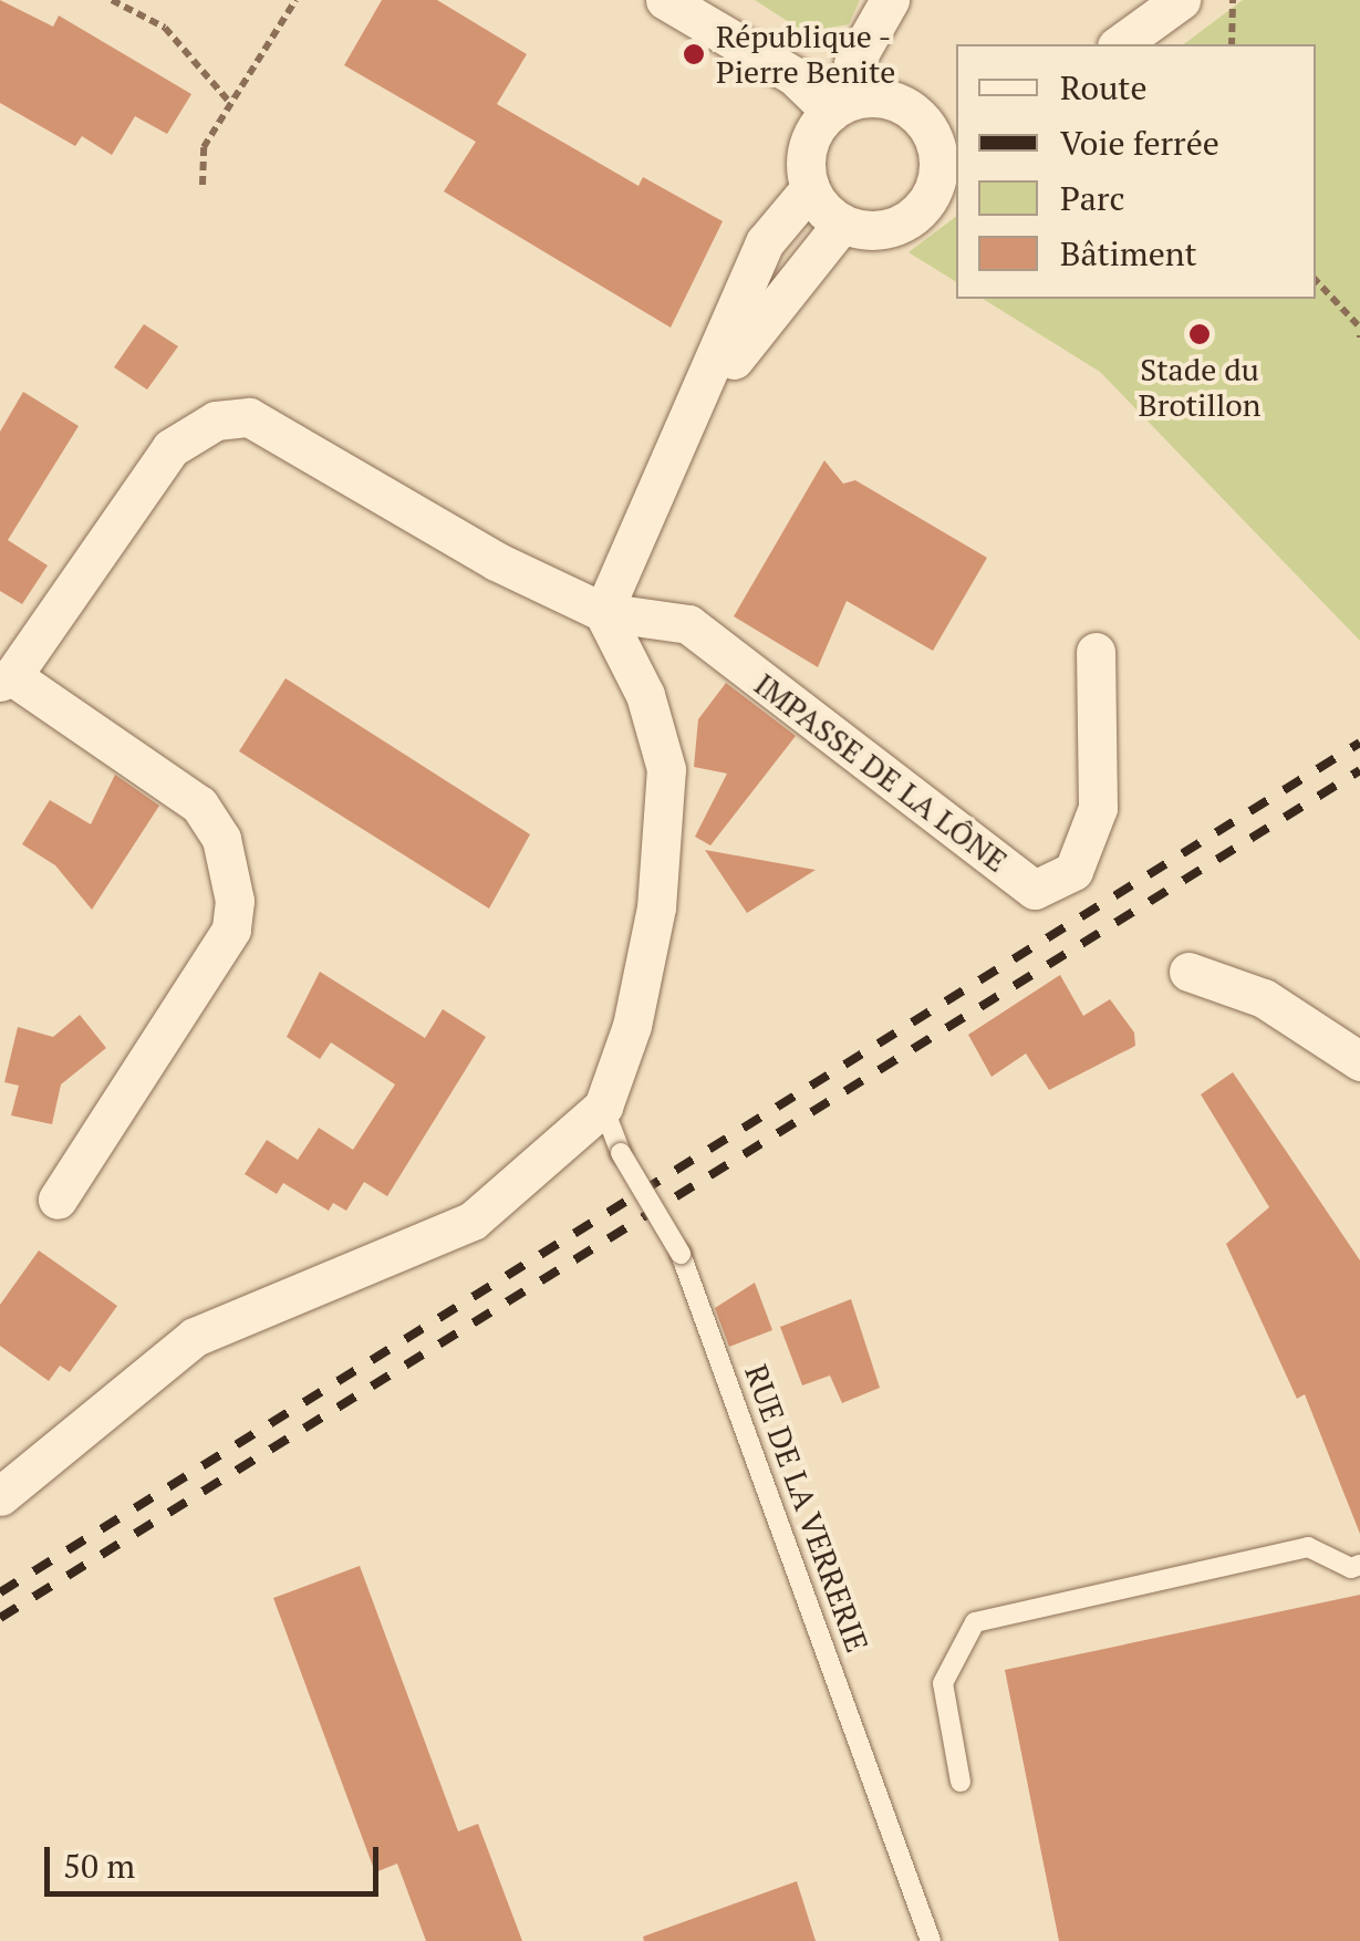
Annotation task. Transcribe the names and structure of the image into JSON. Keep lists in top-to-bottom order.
{
  "streets": {
    "street": ["IMPASSE DE LA LÔNE"],
    "lane": ["RUE DE LA VERRERIE"]
  },
  "places": ["République - Pierre Benite", "Stade du Brotillon"],
  "legend": [
    "Route",
    "Voie ferrée",
    "Parc",
    "Bâtiment"
  ],
  "scale_bar": "50 m"
}
